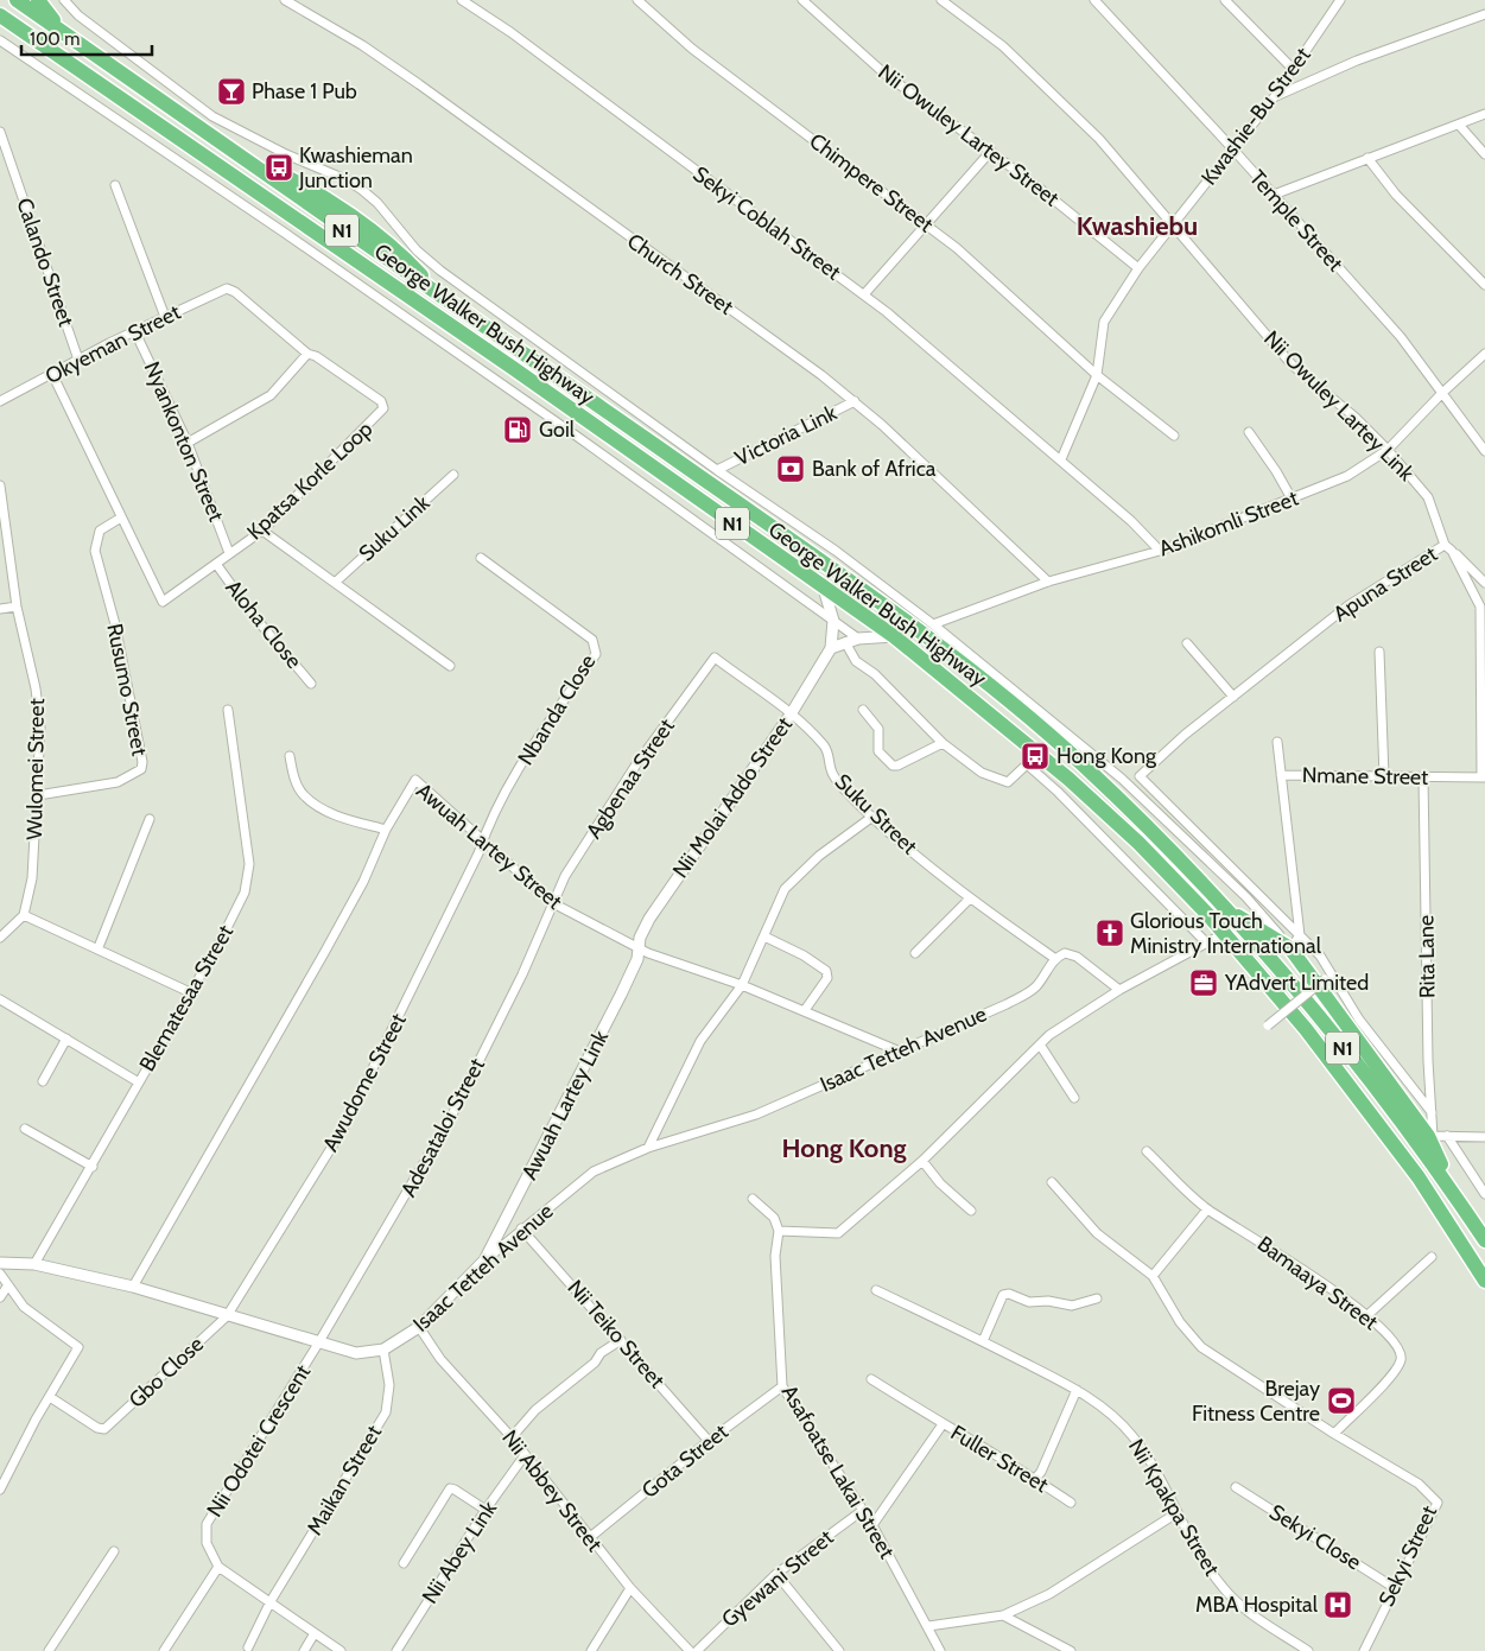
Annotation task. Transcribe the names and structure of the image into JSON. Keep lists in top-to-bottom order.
{
  "streets": {
    "highway": ["N1", "George Walker Bush Highway"],
    "street": [
      "Kwashie-Bu Street",
      "Nii Owuley Lartey Street",
      "Chimpere Street",
      "Temple Street",
      "Sekyi Coblah Street",
      "Calando Street",
      "Church Street",
      "Okyeman Street",
      "Nii Owuley Lartey Link",
      "Victoria Link",
      "Nyankonton Street",
      "Kpatsa Korle Loop",
      "Ashikomli Street",
      "Suku Link",
      "Apuna Street",
      "Aloha Close",
      "Rusumo Street",
      "Nbanda Close",
      "Wulomei Street",
      "Nmane Street",
      "Agbenaa Street",
      "Nii Molai Addo Street",
      "Suku Street",
      "Awuah Lartey Street",
      "Rita Lane",
      "Blematesaa Street",
      "Isaac Tetteh Avenue",
      "Awudome Street",
      "Awuah Lartey Link",
      "Adesataloi Street",
      "Bamaaya Street",
      "Nii Teiko Street",
      "Gbo Close",
      "Nii Odotei Crescent",
      "Fuller Street",
      "Gota Street",
      "Asafoatse Lakai Street",
      "Maikan Street",
      "Nii Abbey Street",
      "Nii Kpakpa Street",
      "Sekyi Close",
      "Nii Abey Link",
      "Sekyi Street",
      "Gyewani Street"
    ]
  },
  "crossings": [
    ["Kwashie-Bu Street", "Nii Owuley Lartey Street"],
    ["Kwashie-Bu Street", "Chimpere Street"],
    ["Kwashie-Bu Street", "Temple Street"],
    ["Kwashie-Bu Street", "Sekyi Coblah Street"],
    ["Kwashie-Bu Street", "Nii Owuley Lartey Link"],
    ["Temple Street", "Ashikomli Street"],
    ["Calando Street", "Okyeman Street"],
    ["Church Street", "Victoria Link"],
    ["Church Street", "Ashikomli Street"],
    ["George Walker Bush Highway", "Nii Molai Addo Street"],
    ["Okyeman Street", "Nyankonton Street"],
    ["Okyeman Street", "Kpatsa Korle Loop"],
    ["Nii Owuley Lartey Link", "Ashikomli Street"],
    ["Nii Owuley Lartey Link", "Apuna Street"],
    ["Nyankonton Street", "Kpatsa Korle Loop"],
    ["Kpatsa Korle Loop", "Aloha Close"],
    ["Kpatsa Korle Loop", "Rusumo Street"],
    ["Apuna Street", "Nmane Street"],
    ["Rusumo Street", "Wulomei Street"],
    ["Nbanda Close", "Awuah Lartey Street"],
    ["Nbanda Close", "Awudome Street"],
    ["Nmane Street", "Rita Lane"],
    ["Agbenaa Street", "Suku Street"],
    ["Agbenaa Street", "Awuah Lartey Street"],
    ["Agbenaa Street", "Adesataloi Street"],
    ["Nii Molai Addo Street", "Suku Street"],
    ["Nii Molai Addo Street", "Awuah Lartey Street"],
    ["Nii Molai Addo Street", "Awuah Lartey Link"],
    ["Suku Street", "Isaac Tetteh Avenue"],
    ["Awuah Lartey Street", "Isaac Tetteh Avenue"],
    ["Awuah Lartey Street", "Awudome Street"],
    ["Awuah Lartey Street", "Awuah Lartey Link"],
    ["Awuah Lartey Street", "Adesataloi Street"],
    ["Blematesaa Street", "Isaac Tetteh Avenue"],
    ["Isaac Tetteh Avenue", "Awudome Street"],
    ["Isaac Tetteh Avenue", "Awuah Lartey Link"],
    ["Isaac Tetteh Avenue", "Adesataloi Street"],
    ["Isaac Tetteh Avenue", "Nii Teiko Street"],
    ["Isaac Tetteh Avenue", "Gbo Close"],
    ["Isaac Tetteh Avenue", "Nii Odotei Crescent"],
    ["Isaac Tetteh Avenue", "Maikan Street"],
    ["Isaac Tetteh Avenue", "Nii Abbey Street"],
    ["Awudome Street", "Gbo Close"],
    ["Adesataloi Street", "Nii Odotei Crescent"],
    ["Bamaaya Street", "Sekyi Street"],
    ["Nii Teiko Street", "Gota Street"],
    ["Fuller Street", "Asafoatse Lakai Street"],
    ["Gota Street", "Asafoatse Lakai Street"],
    ["Gota Street", "Nii Abbey Street"],
    ["Asafoatse Lakai Street", "Gyewani Street"],
    ["Nii Abbey Street", "Nii Abey Link"],
    ["Sekyi Close", "Sekyi Street"]
  ],
  "districts": ["Kwashiebu", "Hong Kong"],
  "places": {
    "bar": ["Phase 1 Pub"],
    "bus stop": ["Kwashieman Junction", "Hong Kong"],
    "fuel station": ["Goil"],
    "bank": ["Bank of Africa"],
    "church": ["Glorious Touch Ministry International"],
    "office": ["YAdvert Limited"],
    "sports": ["Brejay Fitness Centre"],
    "hospital": ["MBA Hospital"]
  },
  "scale_bar": "100 m"
}
